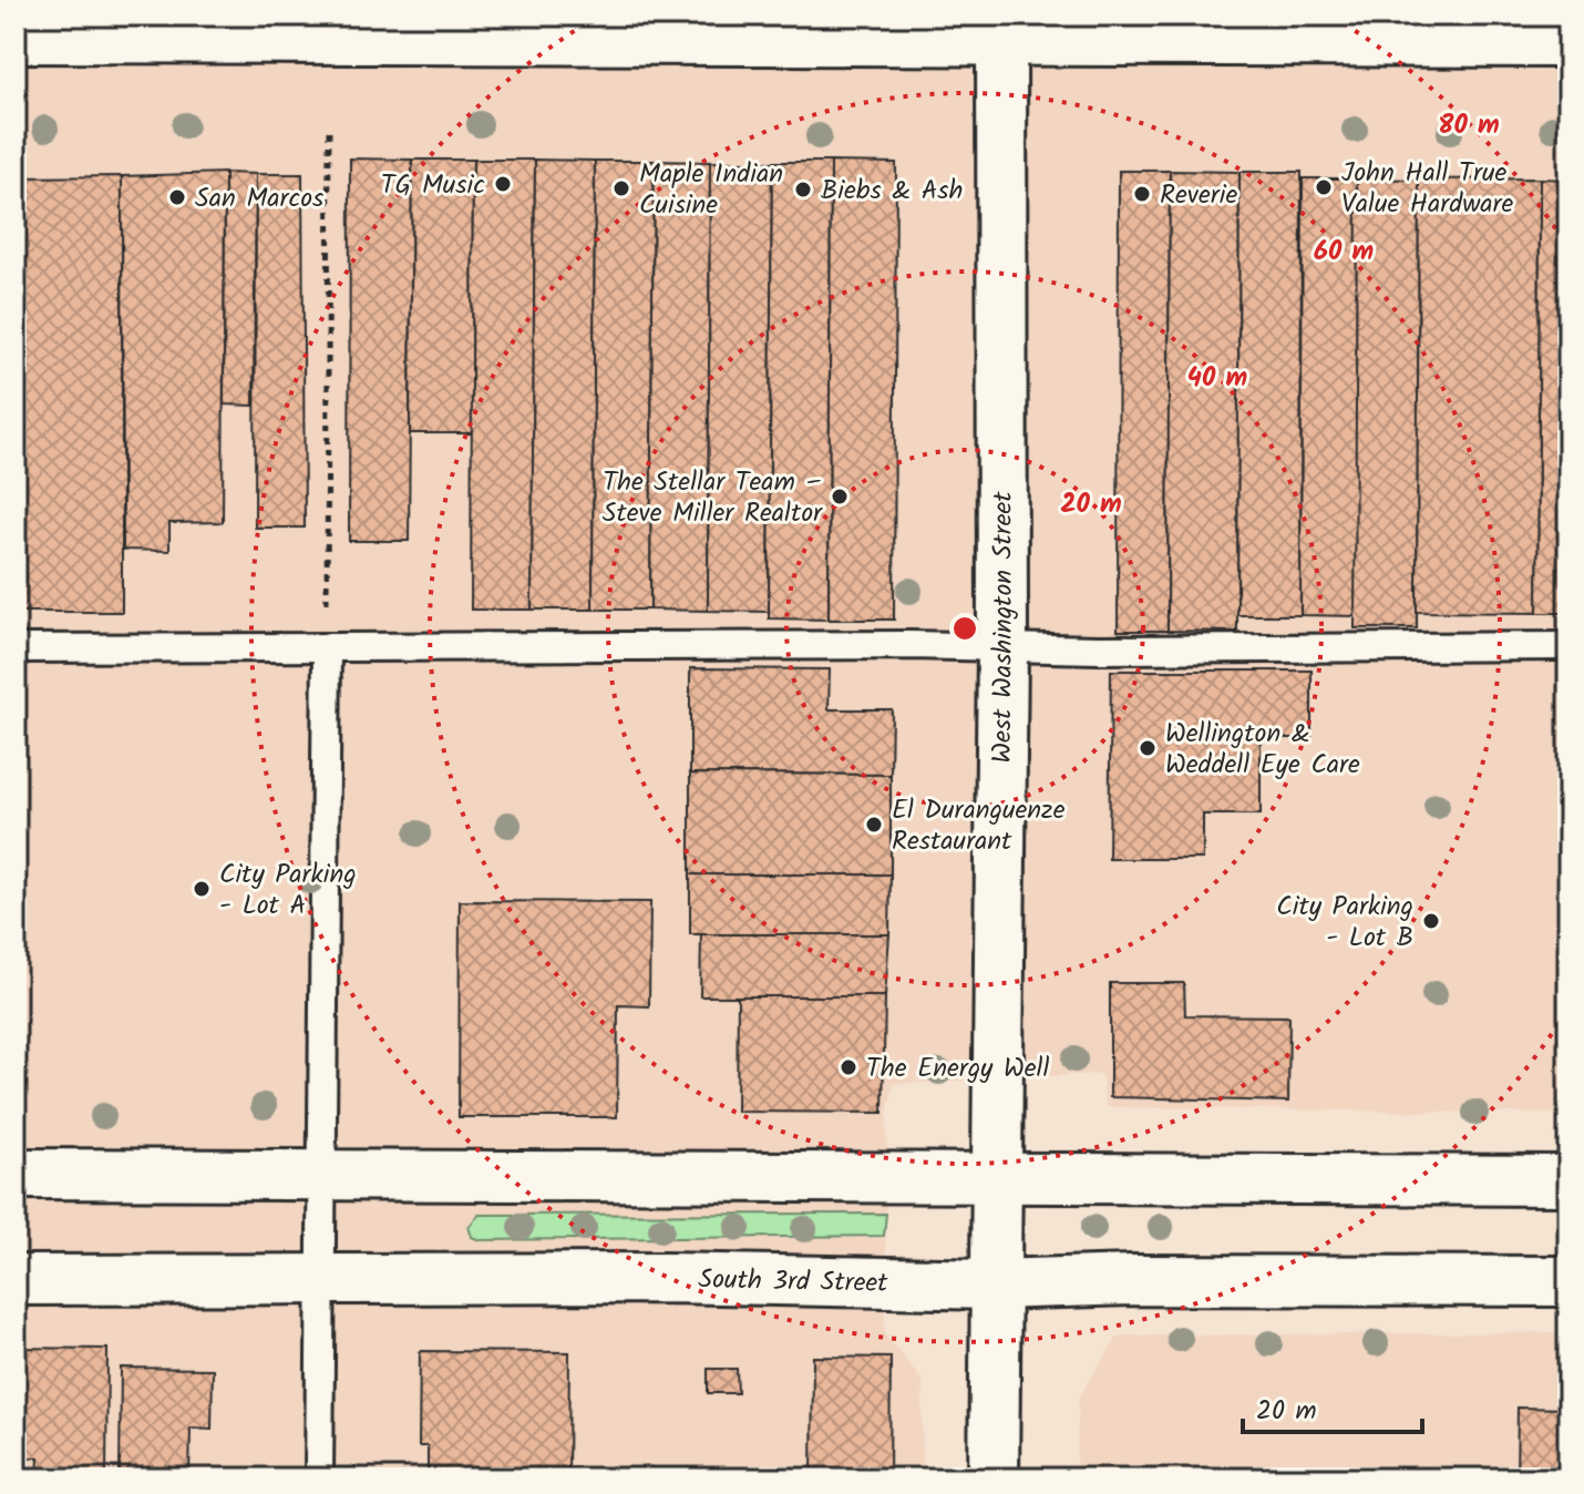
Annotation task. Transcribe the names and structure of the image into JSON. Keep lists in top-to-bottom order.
{
  "streets": {
    "main road": ["West Washington Street", "South 3rd Street"]
  },
  "crossings": [
    ["West Washington Street", "South 3rd Street"]
  ],
  "places": [
    "TG Music",
    "John Hall True Value Hardware",
    "Maple Indian Cuisine",
    "Biebs & Ash",
    "Reverie",
    "San Marcos",
    "The Stellar Team – Steve Miller Realtor",
    "Wellington & Weddell Eye Care",
    "El Duranguenze Restaurant",
    "City Parking - Lot A",
    "City Parking - Lot B",
    "The Energy Well"
  ],
  "scale_bar": "20 m",
  "rings": [
    "80 m",
    "60 m",
    "40 m",
    "20 m"
  ]
}
